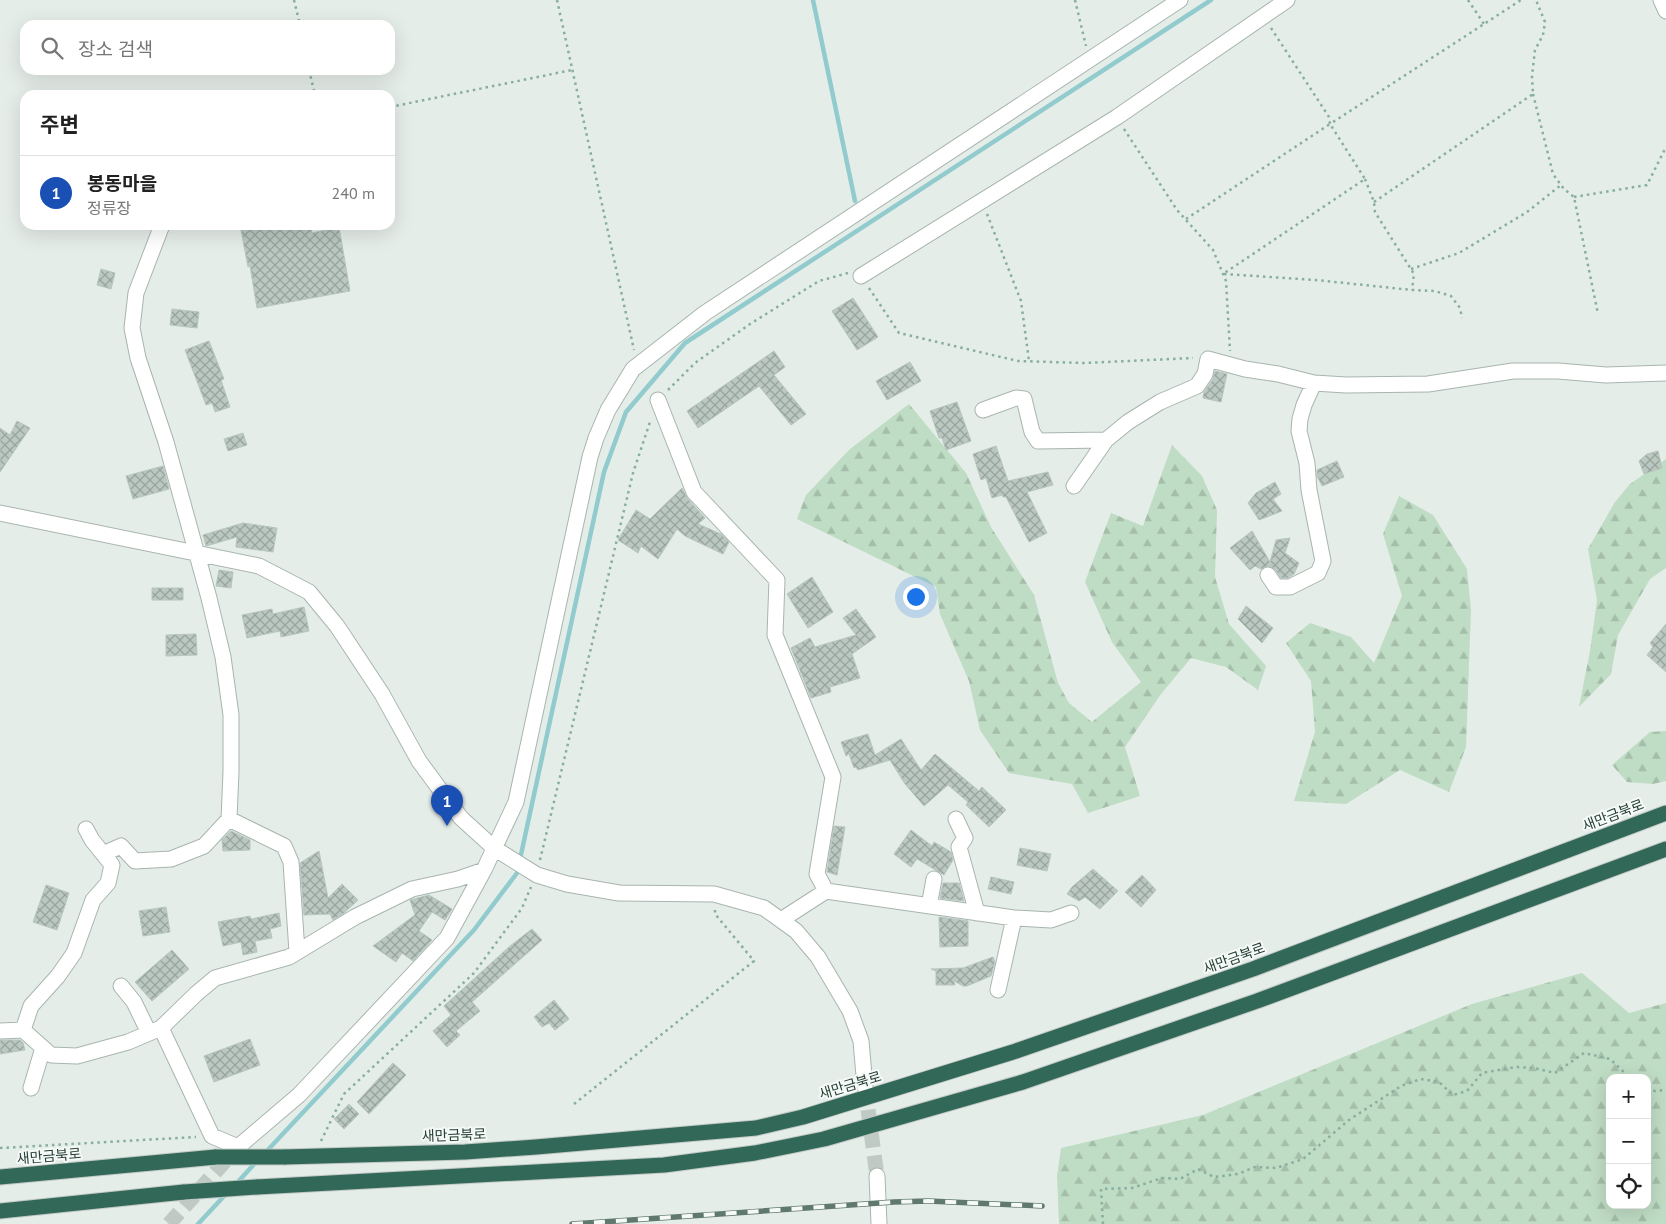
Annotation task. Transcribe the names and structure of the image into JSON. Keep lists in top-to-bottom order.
{
  "streets": {
    "highway": ["새만금북로"]
  },
  "page": {
    "search": "장소 검색",
    "heading": "주변",
    "list": [
      {
        "mark": "1",
        "name": "봉동마을",
        "note": "정류장",
        "value": "240 m"
      }
    ],
    "pins": "1",
    "map_buttons": ["+", "−"]
  }
}
